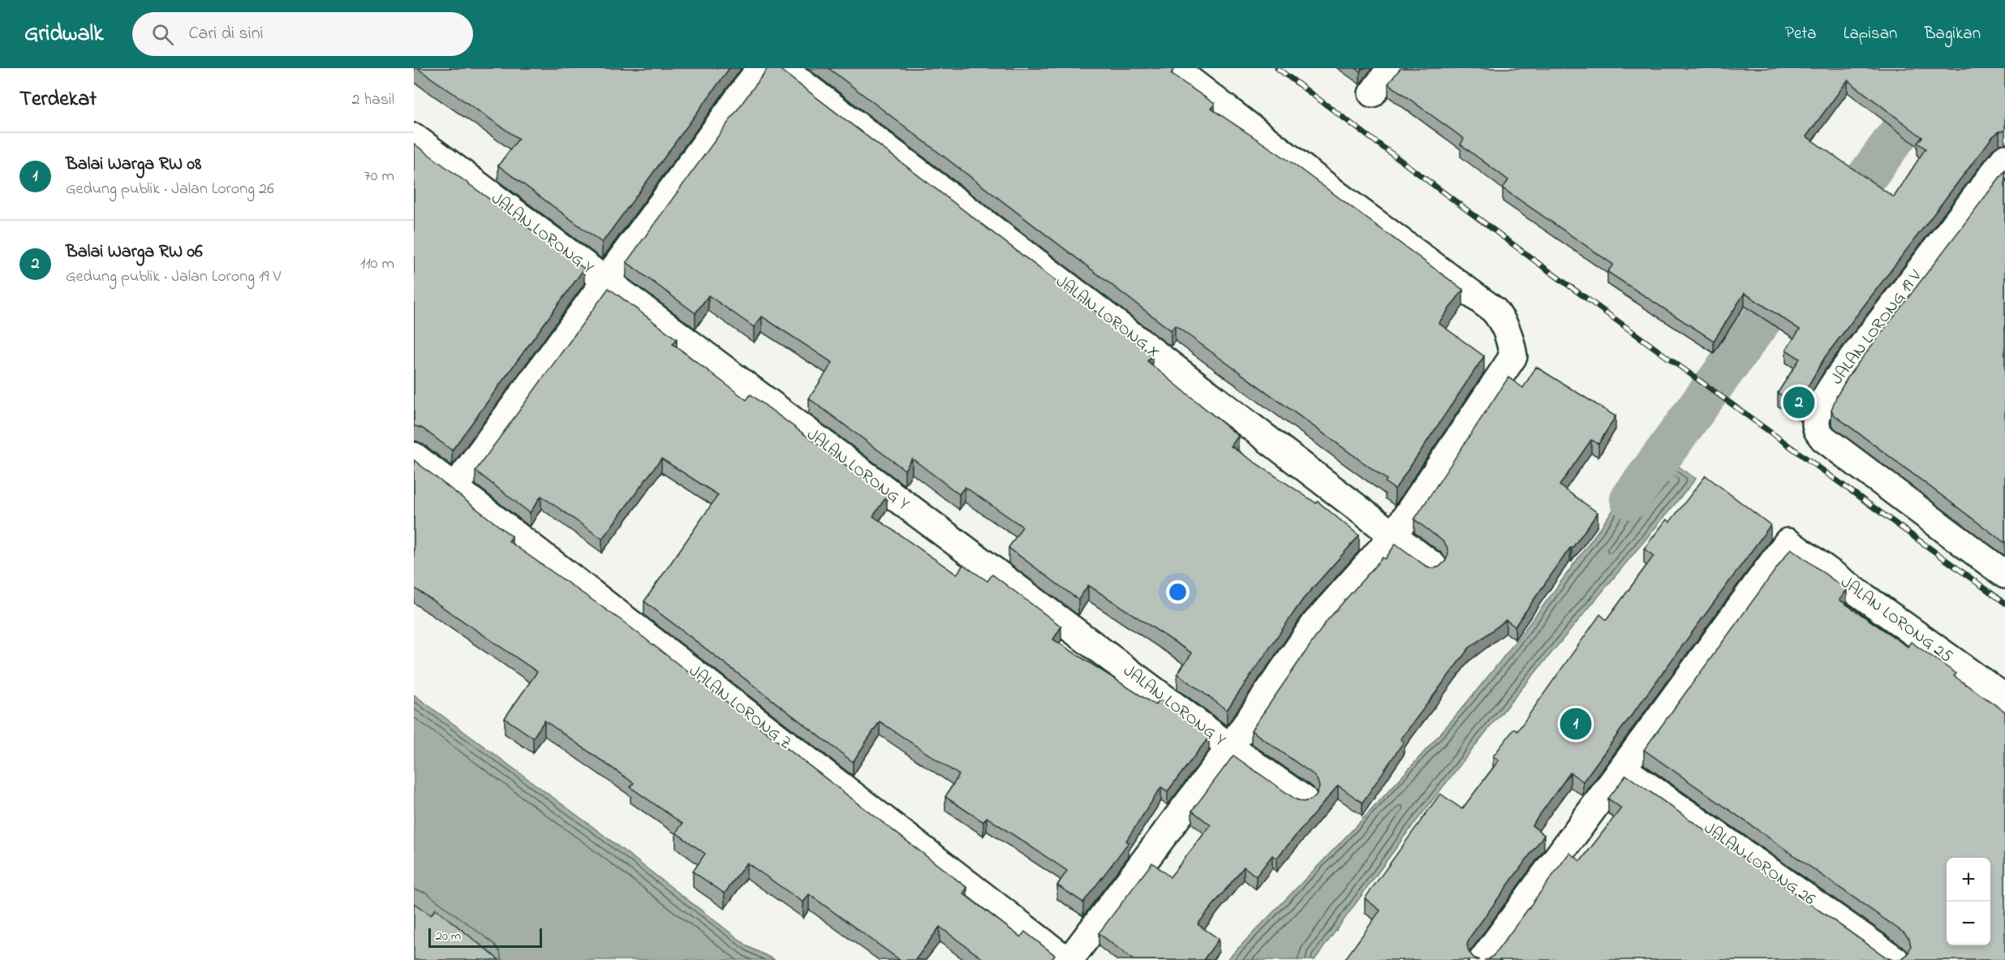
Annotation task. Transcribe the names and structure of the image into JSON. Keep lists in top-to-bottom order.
{
  "streets": {
    "street": [
      "JALAN LORONG Y",
      "JALAN LORONG X",
      "JALAN LORONG 19 V",
      "JALAN LORONG 25",
      "JALAN LORONG Z",
      "JALAN LORONG 26"
    ]
  },
  "crossings": [
    ["JALAN LORONG 25", "JALAN LORONG 26"]
  ],
  "scale_bar": "20 m",
  "page": {
    "header": "Gridwalk",
    "search": "Cari di sini",
    "nav": ["Peta", "Lapisan", "Bagikan"],
    "heading": ["Terdekat", "2 hasil"],
    "list": [
      {
        "mark": "1",
        "name": "Balai Warga RW 08",
        "note": "Gedung publik · Jalan Lorong 26",
        "value": "70 m"
      },
      {
        "mark": "2",
        "name": "Balai Warga RW 06",
        "note": "Gedung publik · Jalan Lorong 19 V",
        "value": "110 m"
      }
    ],
    "pins": ["2", "1"],
    "map_buttons": ["+", "−"],
    "scale": "20 m"
  }
}
